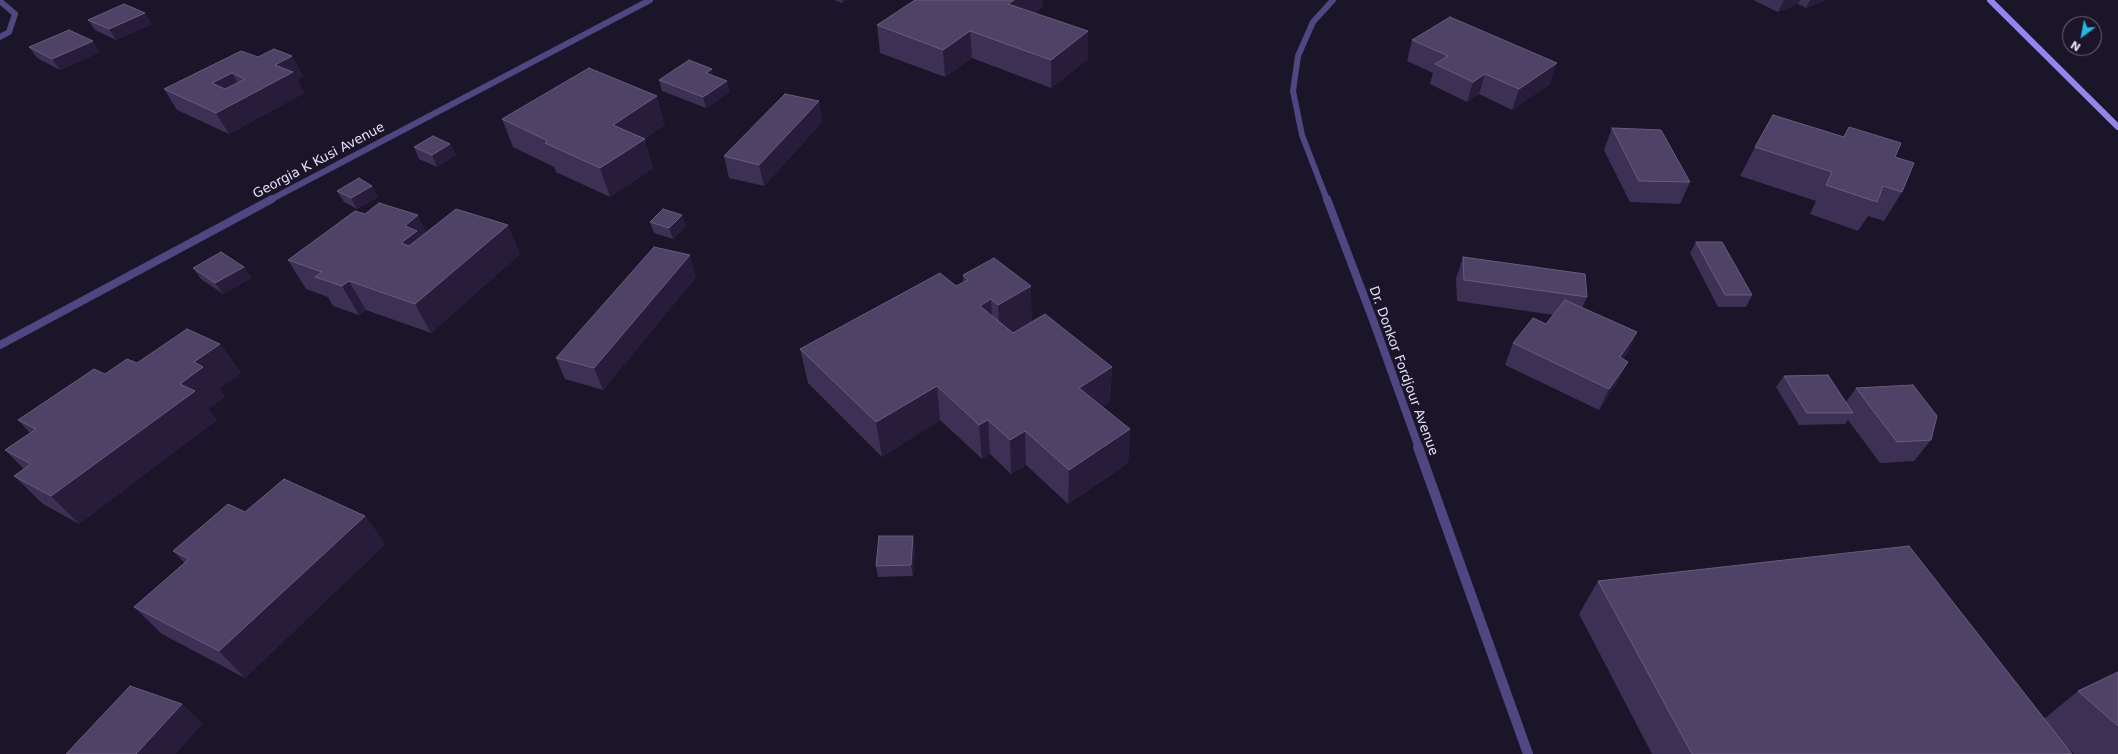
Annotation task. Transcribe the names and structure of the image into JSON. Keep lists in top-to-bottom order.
{
  "streets": {
    "street": ["Georgia K Kusi Avenue", "Dr. Donkor Fordjour Avenue"]
  },
  "north": "bottom left"
}
